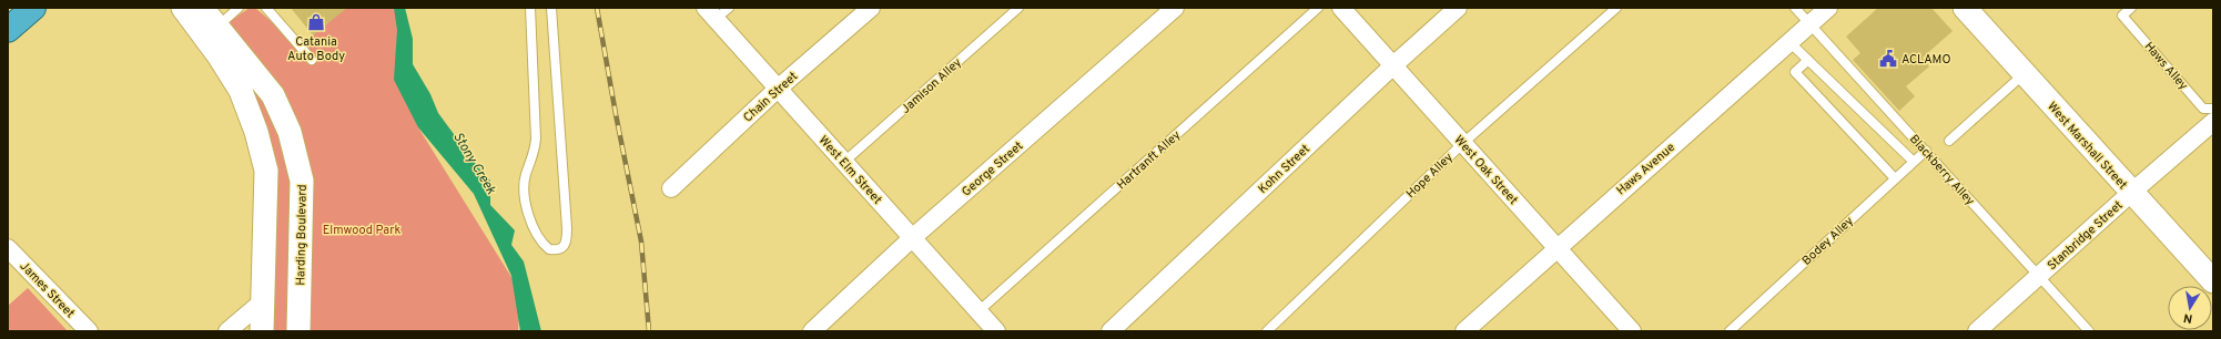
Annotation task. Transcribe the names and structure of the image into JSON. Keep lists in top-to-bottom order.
{
  "streets": {
    "street": [
      "Chain Street",
      "West Marshall Street",
      "George Street",
      "Kohn Street",
      "Haws Avenue",
      "West Elm Street",
      "West Oak Street",
      "Harding Boulevard",
      "Stanbridge Street",
      "James Street"
    ],
    "lane": [
      "Haws Alley",
      "Jamison Alley",
      "Hartranft Alley",
      "Blackberry Alley",
      "Hope Alley",
      "Bodey Alley"
    ]
  },
  "crossings": [
    ["Jamison Alley", "West Elm Street"],
    ["Chain Street", "West Elm Street"],
    ["West Marshall Street", "Stanbridge Street"],
    ["Hartranft Alley", "West Elm Street"],
    ["George Street", "West Elm Street"],
    ["Kohn Street", "West Oak Street"],
    ["Haws Avenue", "West Oak Street"],
    ["Haws Avenue", "Blackberry Alley"],
    ["West Oak Street", "Hope Alley"],
    ["Blackberry Alley", "Stanbridge Street"],
    ["Blackberry Alley", "Bodey Alley"]
  ],
  "water": ["Stony Creek"],
  "parks": ["Elmwood Park"],
  "places": {
    "shop": ["Catania Auto Body"],
    "public building": ["ACLAMO"]
  },
  "north": "bottom"
}
